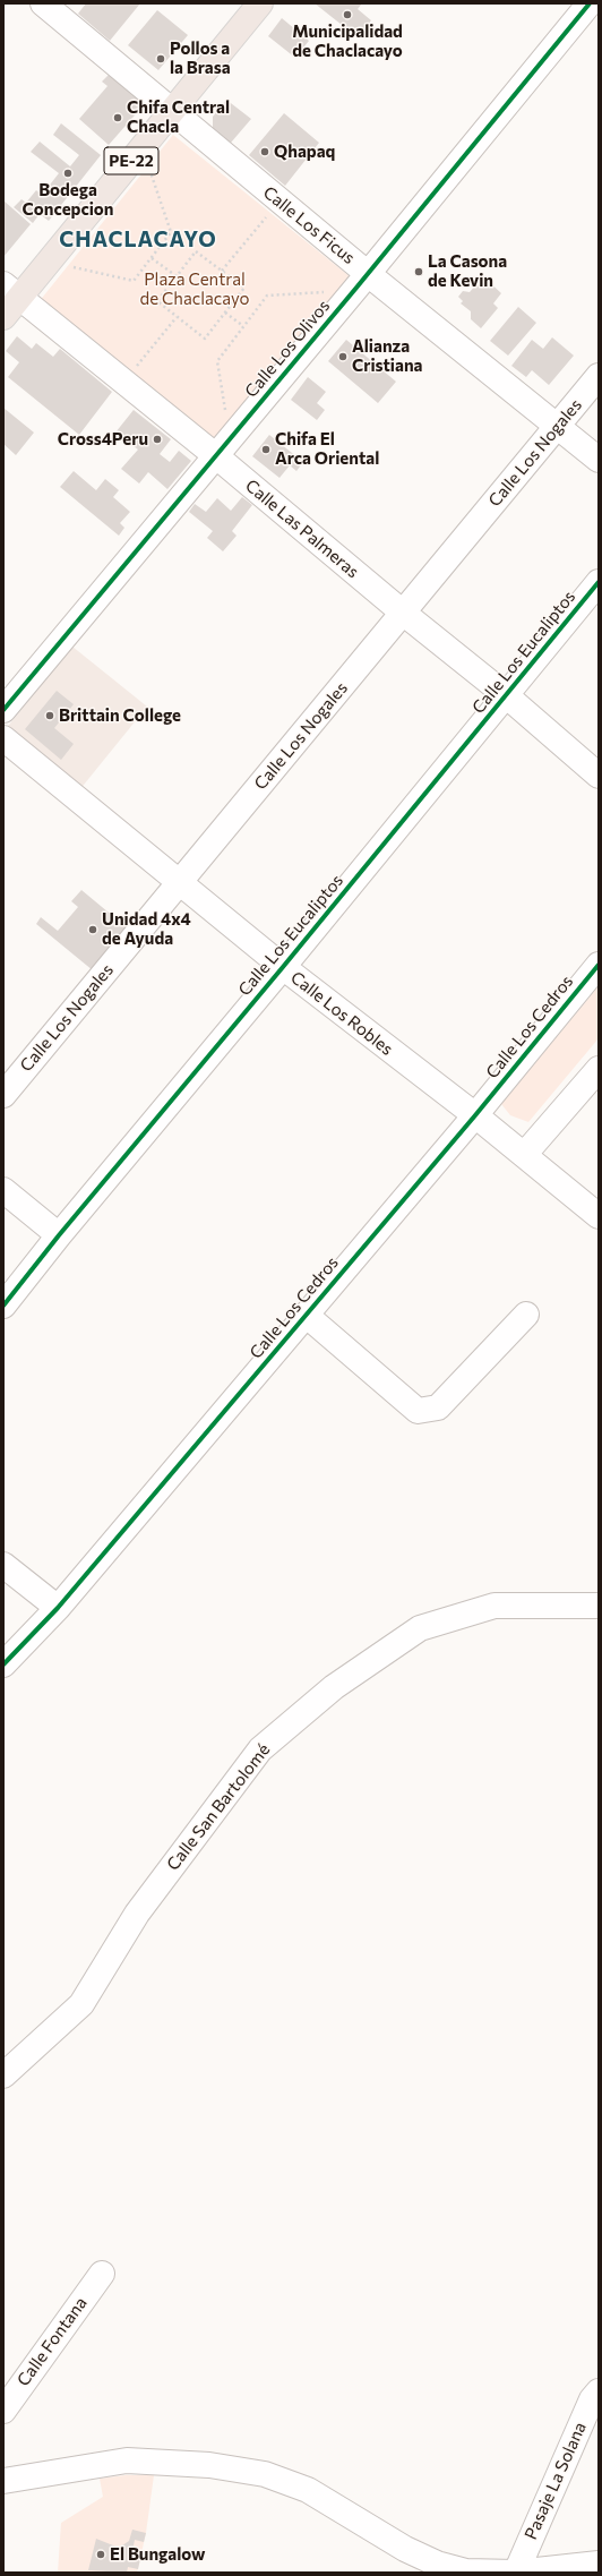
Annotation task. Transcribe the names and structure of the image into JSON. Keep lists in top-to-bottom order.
{
  "streets": {
    "highway": ["PE-22"],
    "street": [
      "Calle Los Ficus",
      "Calle Los Olivos",
      "Calle Los Nogales",
      "Calle Las Palmeras",
      "Calle Los Eucaliptos",
      "Calle Los Robles",
      "Calle Los Cedros",
      "Calle San Bartolomé",
      "Calle Fontana",
      "Pasaje La Solana"
    ]
  },
  "crossings": [
    ["PE-22", "Calle Los Ficus"],
    ["PE-22", "Calle Las Palmeras"],
    ["Calle Los Ficus", "Calle Los Olivos"],
    ["Calle Los Ficus", "Calle Los Nogales"],
    ["Calle Los Olivos", "Calle Las Palmeras"],
    ["Calle Los Nogales", "Calle Las Palmeras"],
    ["Calle Los Nogales", "Calle Los Robles"],
    ["Calle Las Palmeras", "Calle Los Eucaliptos"],
    ["Calle Los Eucaliptos", "Calle Los Robles"],
    ["Calle Los Robles", "Calle Los Cedros"]
  ],
  "districts": ["CHACLACAYO"],
  "parks": ["Plaza Central de Chaclacayo"],
  "places": [
    "Municipalidad de Chaclacayo",
    "Pollos a la Brasa",
    "Chifa Central Chacla",
    "Qhapaq",
    "Bodega Concepcion",
    "La Casona de Kevin",
    "Alianza Cristiana",
    "Cross4Peru",
    "Chifa El Arca Oriental",
    "Brittain College",
    "Unidad 4x4 de Ayuda",
    "El Bungalow"
  ]
}
